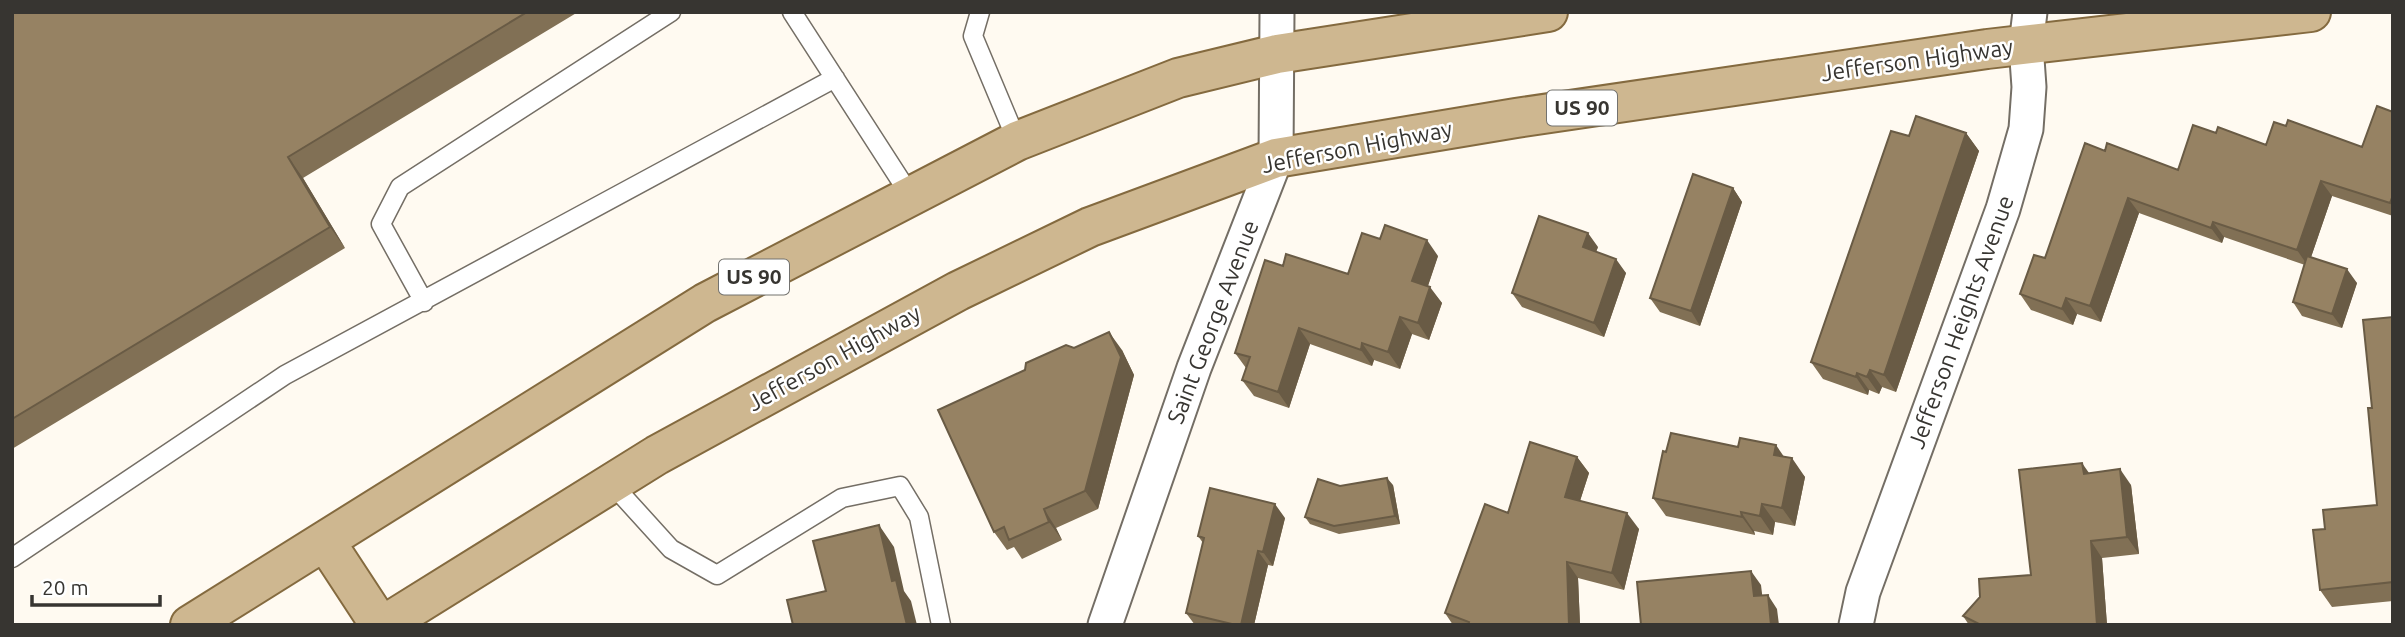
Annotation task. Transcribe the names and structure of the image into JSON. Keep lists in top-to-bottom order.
{
  "streets": {
    "main road": ["Jefferson Highway", "US 90"],
    "street": ["Saint George Avenue", "Jefferson Heights Avenue"]
  },
  "crossings": [
    ["Jefferson Highway", "Saint George Avenue"],
    ["Jefferson Highway", "Jefferson Heights Avenue"],
    ["US 90", "Saint George Avenue"]
  ],
  "scale_bar": "20 m"
}
